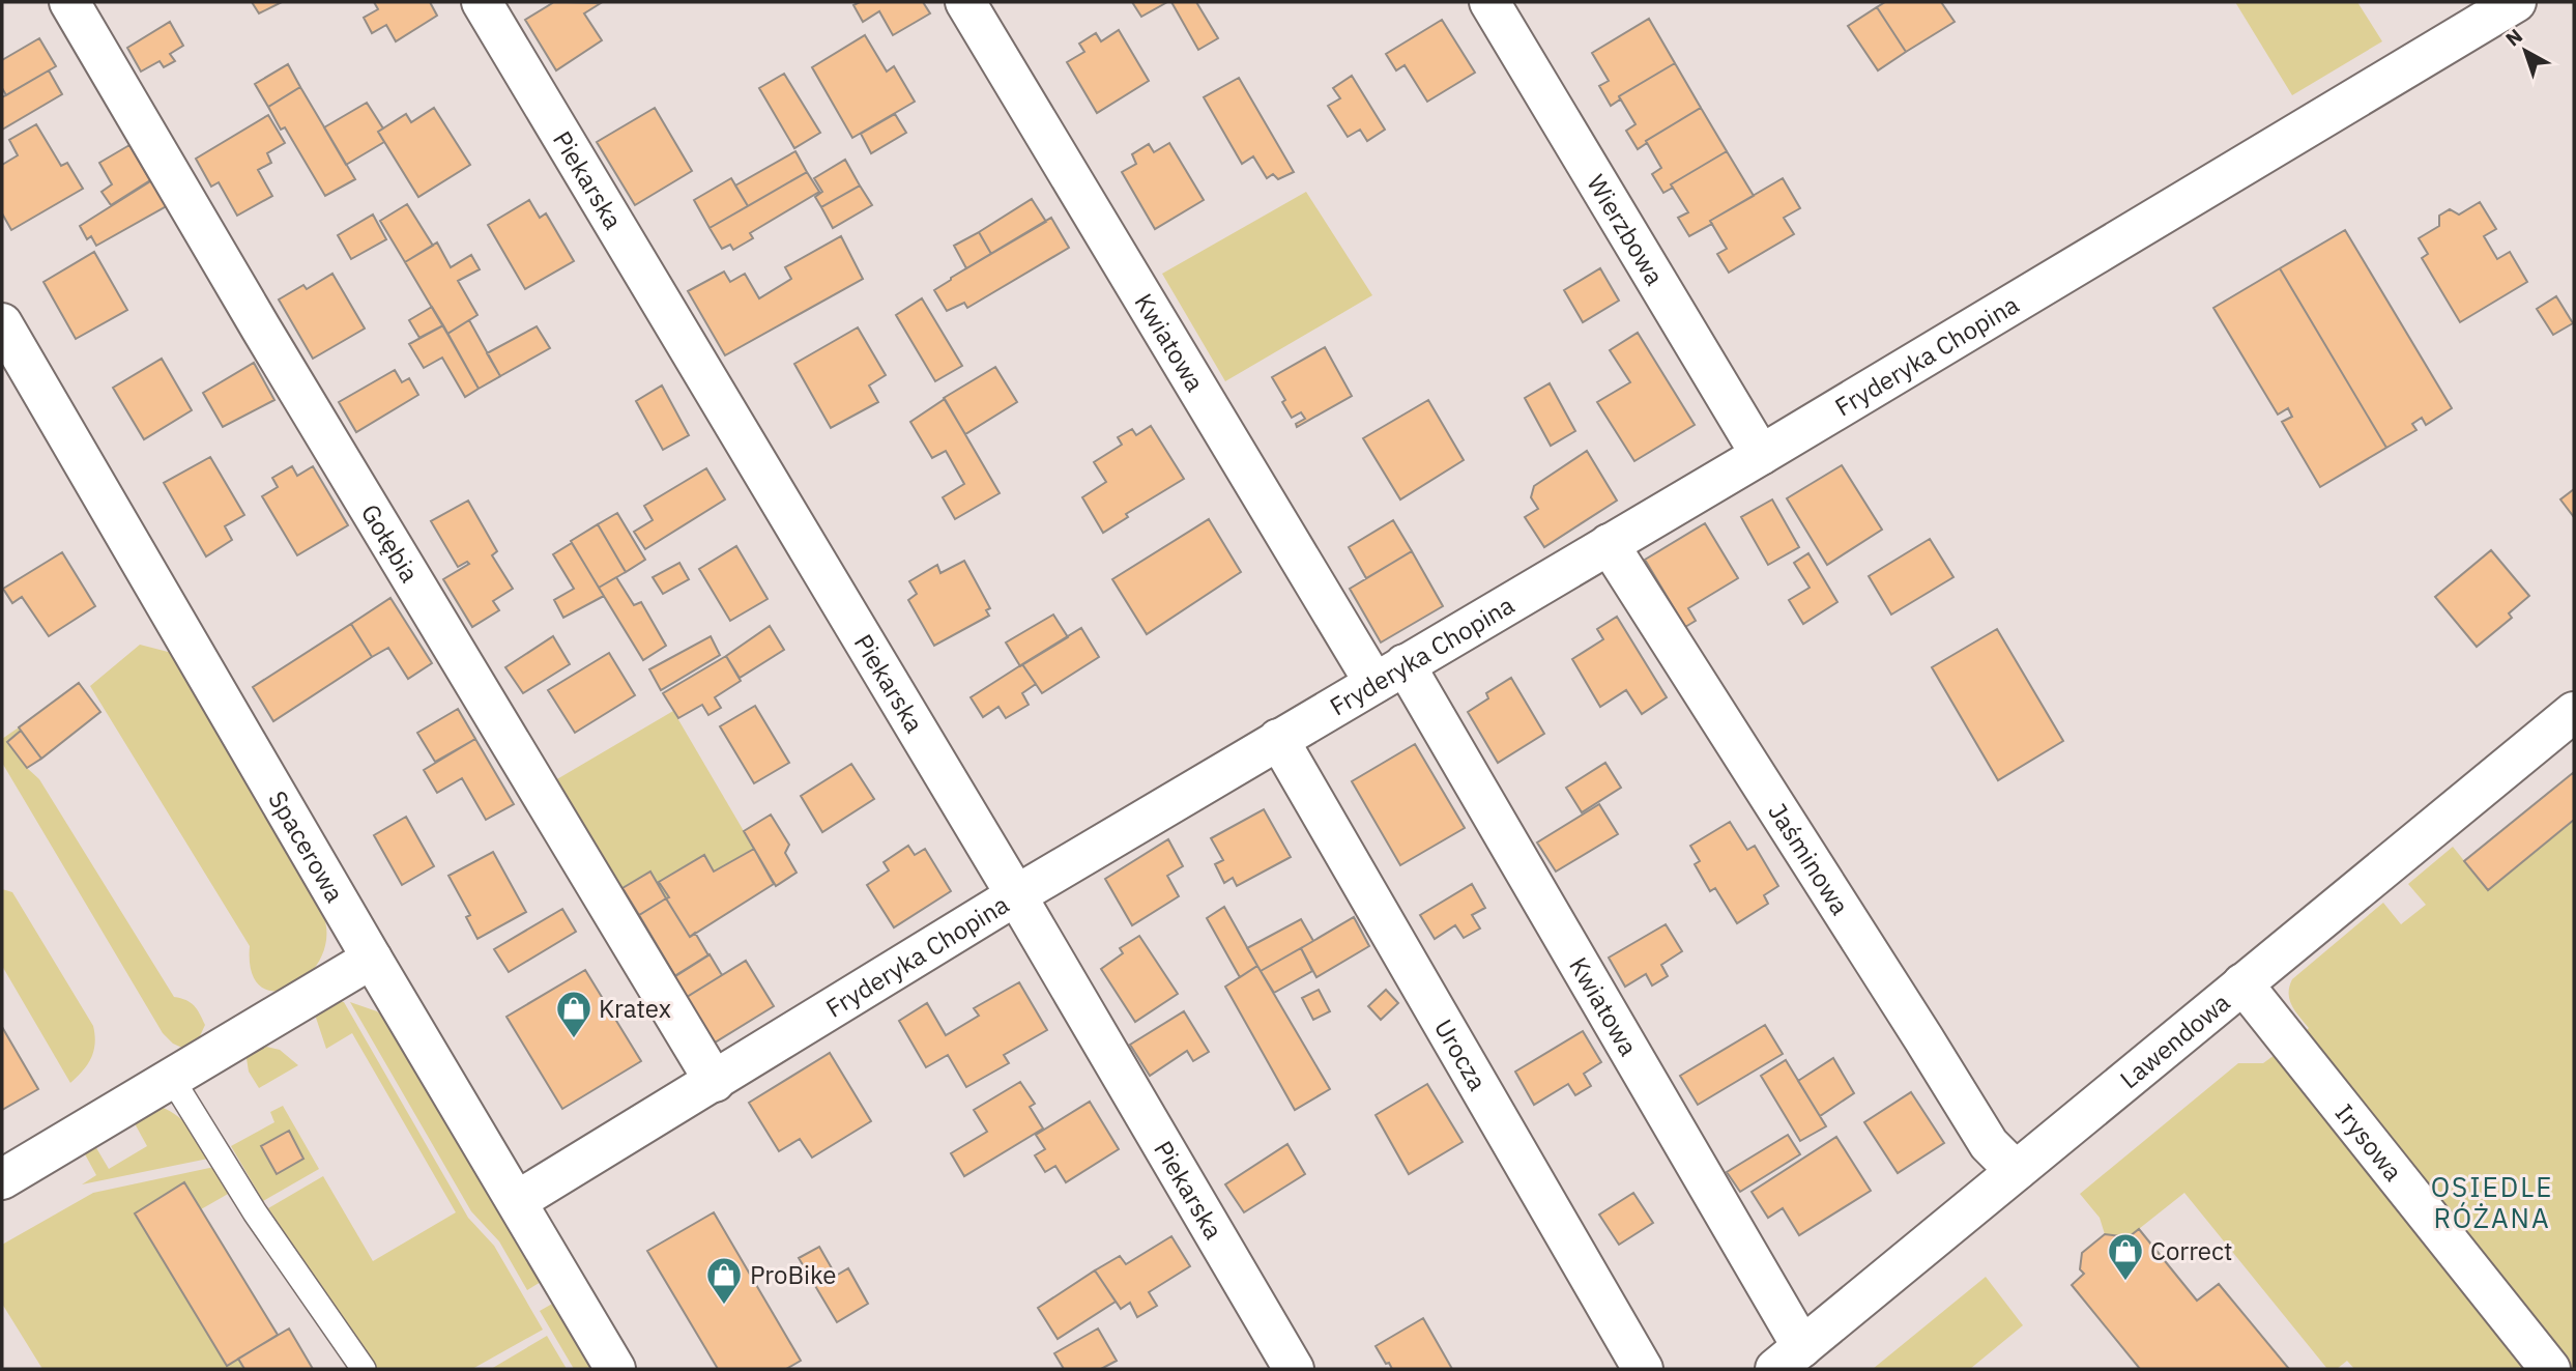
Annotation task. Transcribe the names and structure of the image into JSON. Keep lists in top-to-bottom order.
{
  "streets": {
    "street": [
      "Piekarska",
      "Wierzbowa",
      "Kwiatowa",
      "Fryderyka Chopina",
      "Gołębia",
      "Spacerowa",
      "Jaśminowa",
      "Lawendowa",
      "Urocza",
      "Irysowa"
    ]
  },
  "crossings": [
    ["Piekarska", "Fryderyka Chopina"],
    ["Wierzbowa", "Fryderyka Chopina"],
    ["Kwiatowa", "Fryderyka Chopina"],
    ["Kwiatowa", "Lawendowa"],
    ["Fryderyka Chopina", "Gołębia"],
    ["Fryderyka Chopina", "Spacerowa"],
    ["Fryderyka Chopina", "Jaśminowa"],
    ["Fryderyka Chopina", "Urocza"],
    ["Jaśminowa", "Lawendowa"],
    ["Lawendowa", "Irysowa"]
  ],
  "districts": ["OSIEDLE RÓŻANA"],
  "places": {
    "shop": ["Kratex", "Correct", "ProBike"]
  },
  "north": "top left"
}
